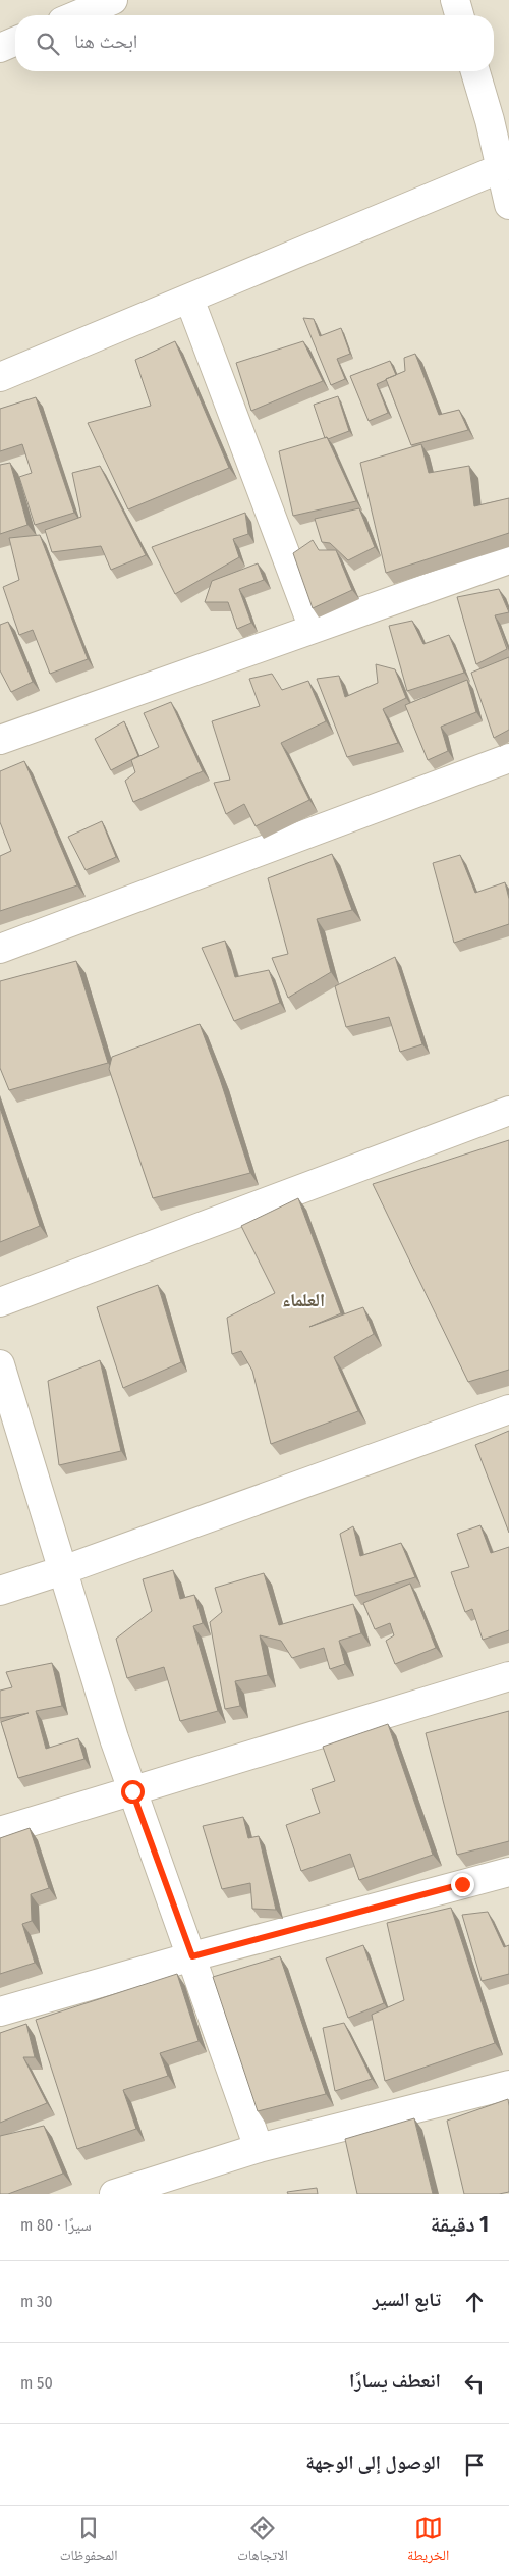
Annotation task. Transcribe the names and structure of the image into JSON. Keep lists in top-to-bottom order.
{
  "districts": ["العلماء"],
  "page": {
    "search": "ابحث هنا",
    "heading": ["1 دقيقة", "سيرًا · 80 m"],
    "list": [
      ["تابع السير", "30 m"],
      ["انعطف يسارًا", "50 m"],
      "الوصول إلى الوجهة"
    ],
    "nav": ["الخريطة", "الاتجاهات", "المحفوظات"]
  }
}
